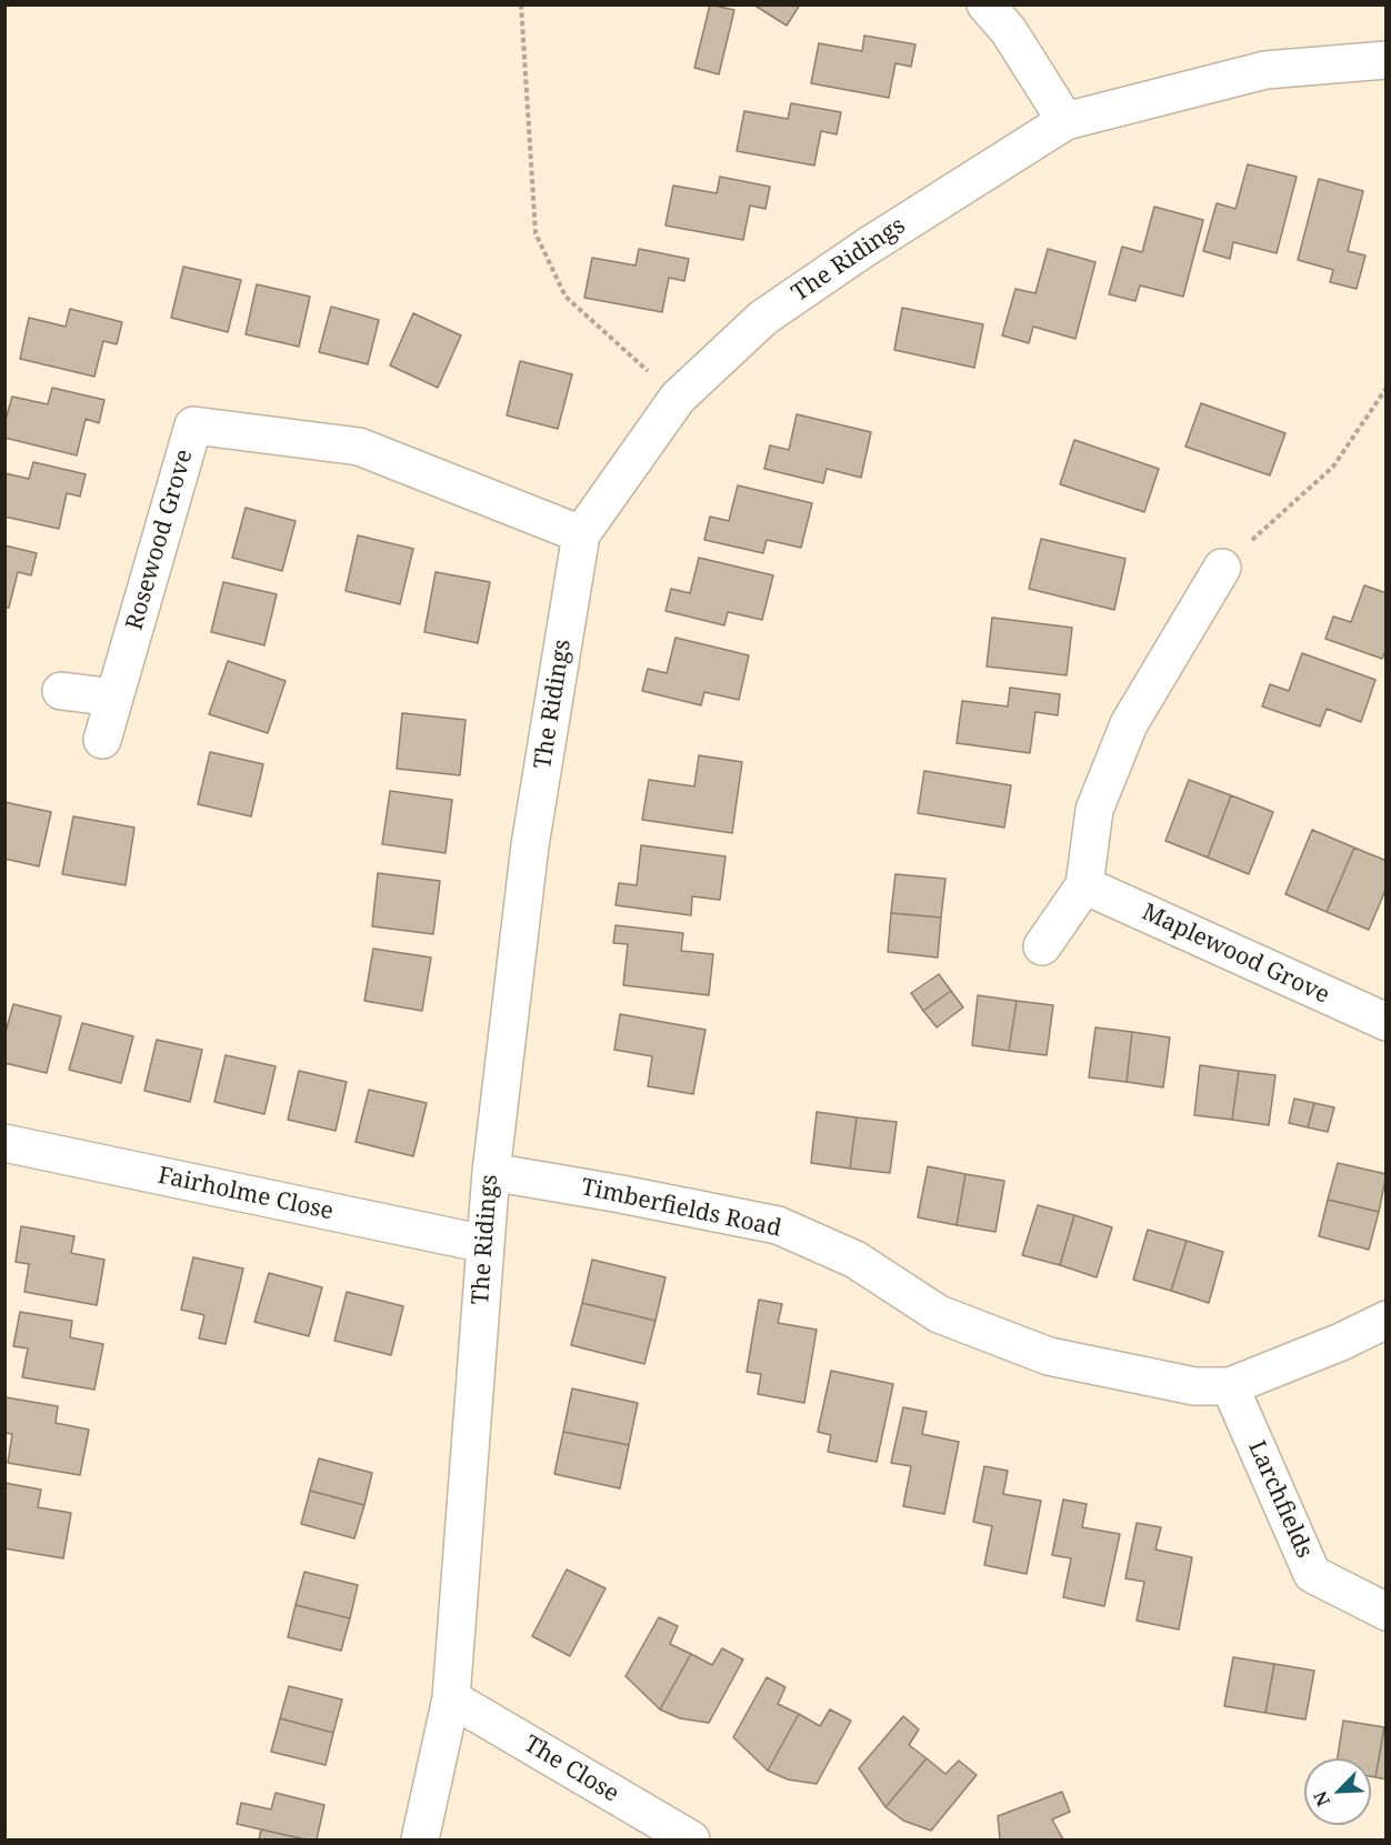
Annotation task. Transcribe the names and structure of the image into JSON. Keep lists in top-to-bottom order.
{
  "streets": {
    "street": [
      "The Ridings",
      "Rosewood Grove",
      "Maplewood Grove",
      "Fairholme Close",
      "Timberfields Road",
      "Larchfields",
      "The Close"
    ]
  },
  "crossings": [
    ["The Ridings", "Rosewood Grove"],
    ["The Ridings", "Fairholme Close"],
    ["The Ridings", "Timberfields Road"],
    ["The Ridings", "The Close"],
    ["Timberfields Road", "Larchfields"]
  ],
  "north": "bottom left"
}
